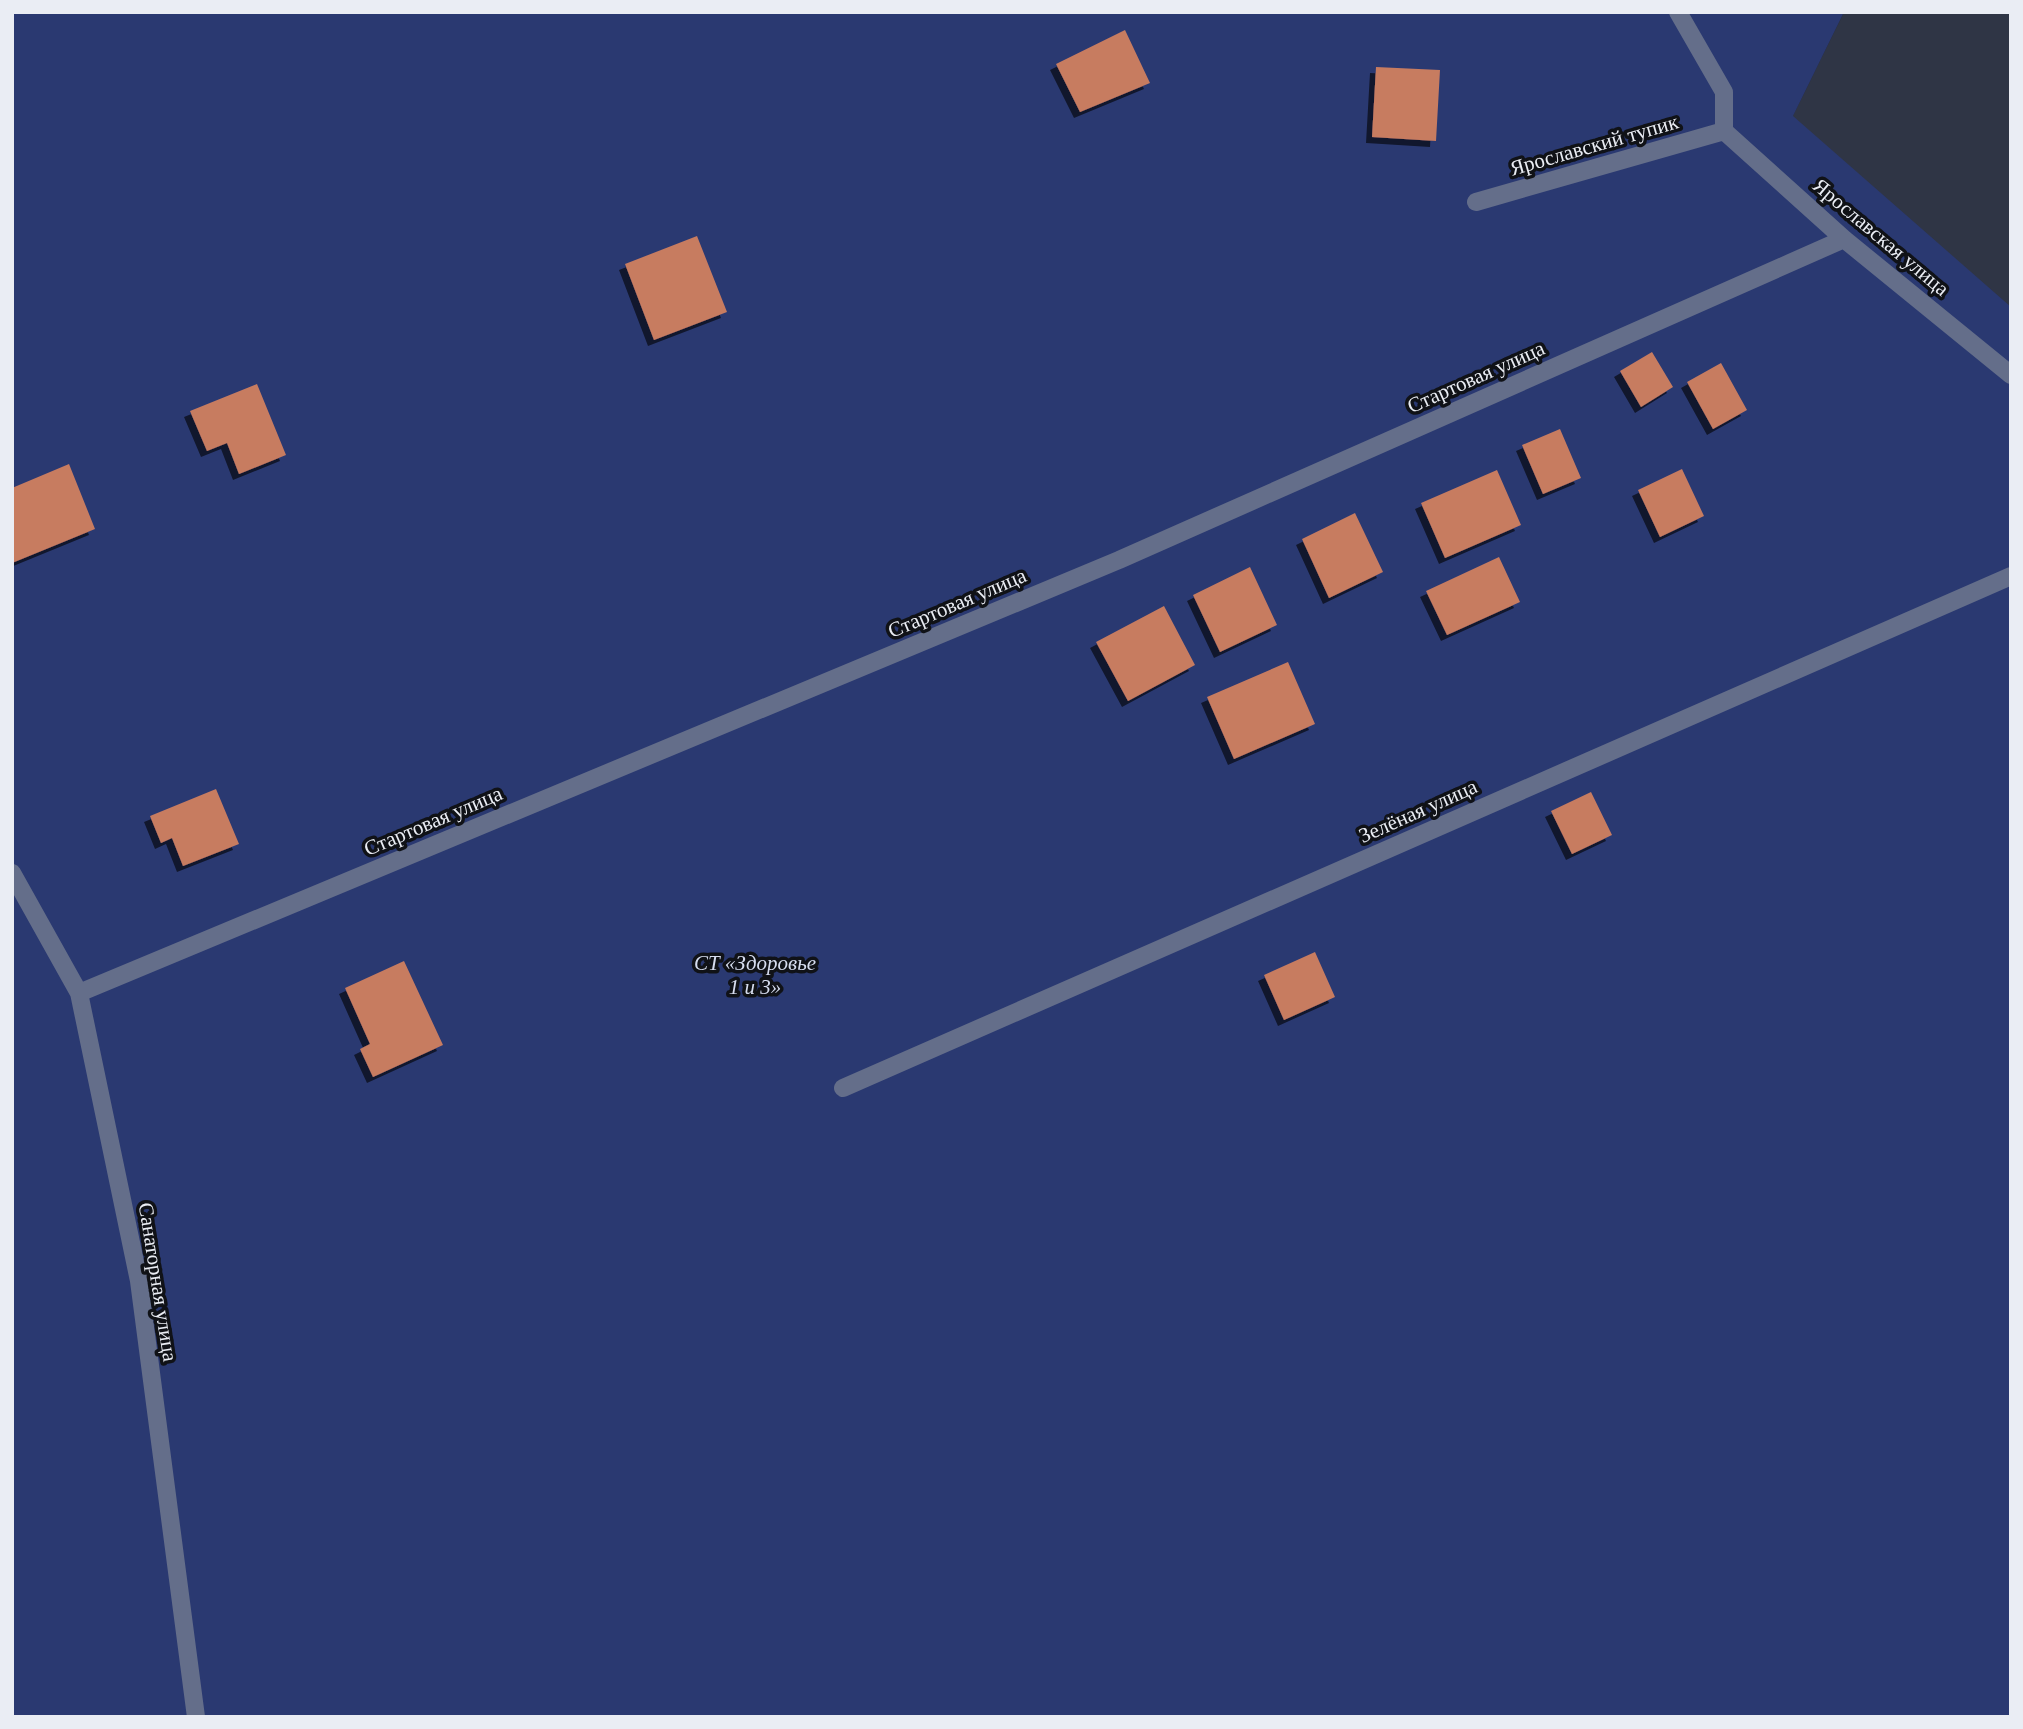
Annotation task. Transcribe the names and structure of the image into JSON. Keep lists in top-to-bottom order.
{
  "streets": {
    "street": [
      "Ярославский тупик",
      "Ярославская улица",
      "Стартовая улица",
      "Зелёная улица",
      "Санаторная улица"
    ]
  },
  "crossings": [
    ["Ярославский тупик", "Ярославская улица"],
    ["Ярославская улица", "Стартовая улица"],
    ["Стартовая улица", "Санаторная улица"]
  ],
  "parks": ["СТ «Здоровье 1 и 3»"]
}
